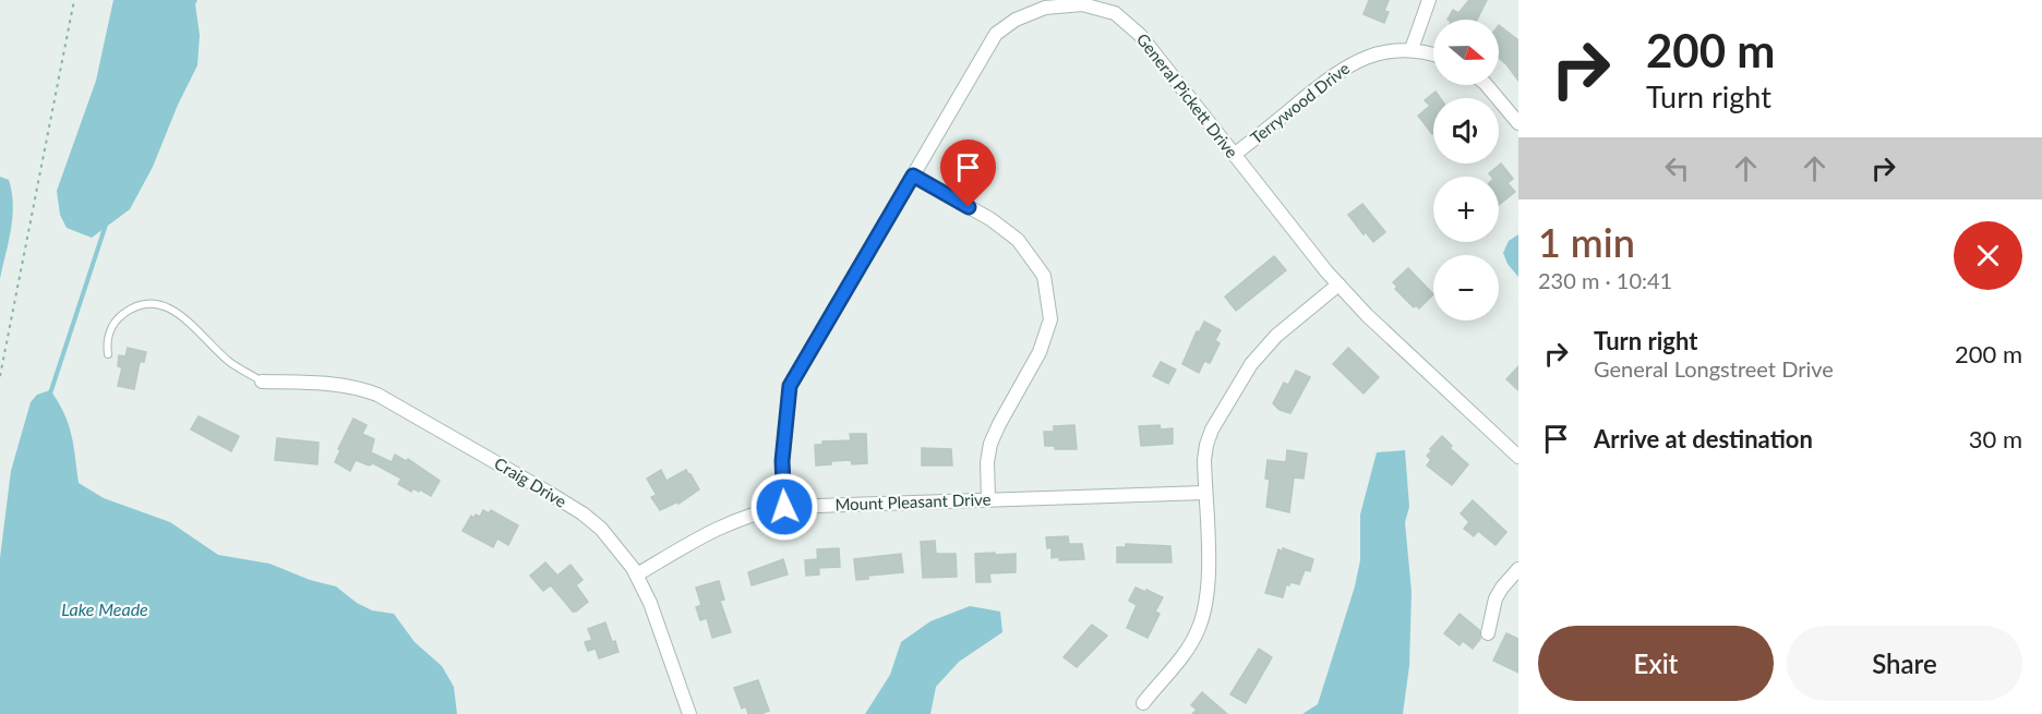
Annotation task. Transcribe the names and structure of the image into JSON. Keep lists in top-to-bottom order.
{
  "streets": {
    "street": [
      "General Pickett Drive",
      "Terrywood Drive",
      "Craig Drive",
      "Mount Pleasant Drive"
    ]
  },
  "crossings": [
    ["General Pickett Drive", "Terrywood Drive"],
    ["General Pickett Drive", "Mount Pleasant Drive"],
    ["Craig Drive", "Mount Pleasant Drive"]
  ],
  "water": ["Lake Meade"],
  "north": "right",
  "page": {
    "turn": ["200 m", "Turn right"],
    "map_buttons": ["+", "−"],
    "heading": ["1 min", "230 m · 10:41"],
    "list": [
      {
        "name": "Turn right",
        "note": "General Longstreet Drive",
        "value": "200 m"
      },
      {
        "name": "Arrive at destination",
        "value": "30 m"
      }
    ],
    "buttons": ["Exit", "Share"]
  }
}
